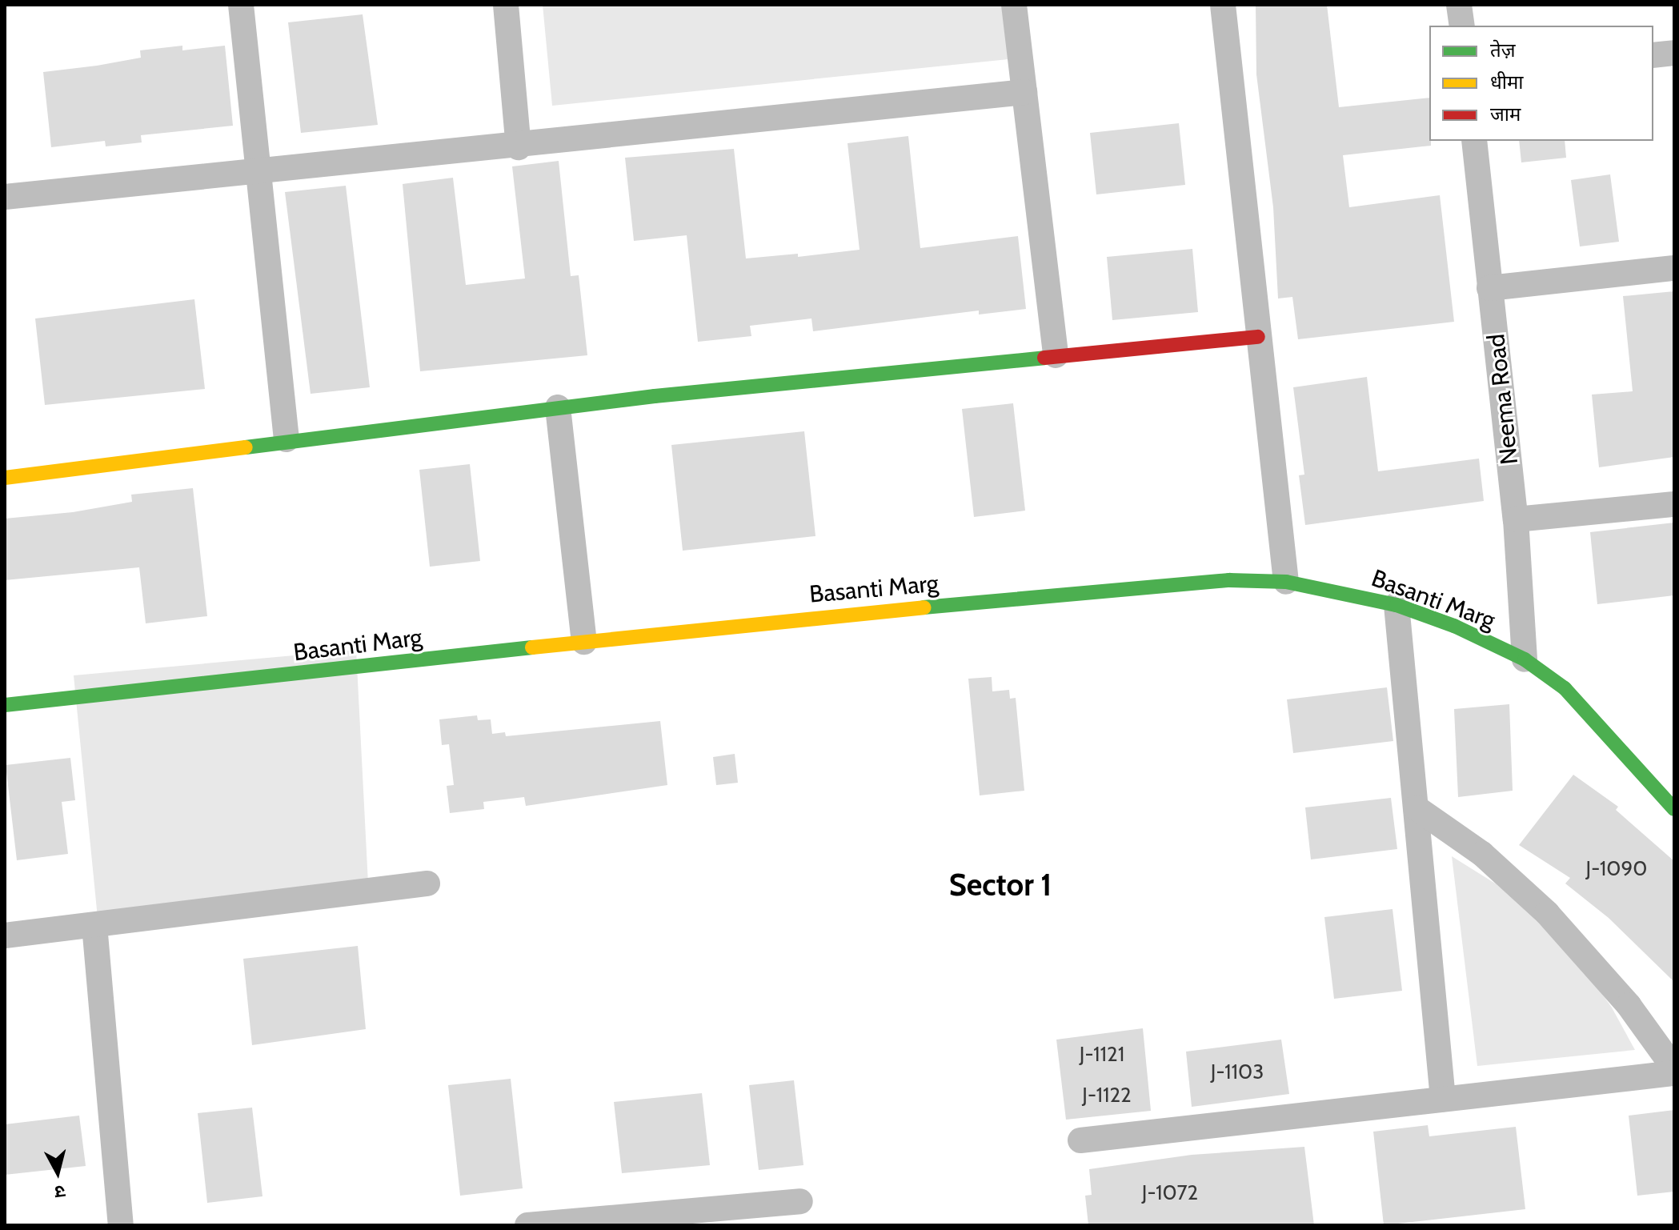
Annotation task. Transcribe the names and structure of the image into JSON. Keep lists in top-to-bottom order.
{
  "streets": {
    "street": ["Neema Road", "Basanti Marg"]
  },
  "crossings": [
    ["Neema Road", "Basanti Marg"]
  ],
  "districts": ["Sector 1"],
  "house_numbers": [
    "J-1090",
    "J-1121",
    "J-1103",
    "J-1122",
    "J-1072"
  ],
  "legend": ["तेज़", "धीमा", "जाम"],
  "north": "bottom"
}
